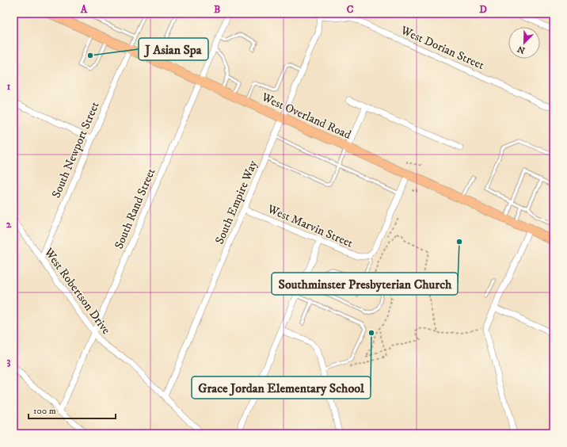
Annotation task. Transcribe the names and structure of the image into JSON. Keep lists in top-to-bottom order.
{
  "streets": {
    "main road": ["West Overland Road"],
    "street": [
      "West Dorian Street",
      "South Newport Street",
      "South Empire Way",
      "South Rand Street",
      "West Marvin Street",
      "West Robertson Drive"
    ]
  },
  "crossings": [
    ["West Dorian Street", "South Empire Way"],
    ["West Overland Road", "South Newport Street"],
    ["West Overland Road", "South Empire Way"],
    ["West Overland Road", "South Rand Street"],
    ["South Newport Street", "West Robertson Drive"],
    ["South Empire Way", "West Marvin Street"],
    ["South Empire Way", "West Robertson Drive"],
    ["South Rand Street", "West Robertson Drive"]
  ],
  "places": ["J Asian Spa", "Southminster Presbyterian Church", "Grace Jordan Elementary School"],
  "scale_bar": "100 m",
  "north": "bottom left",
  "grid": {
    "columns": [
      "A",
      "B",
      "C",
      "D"
    ],
    "rows": ["1", "2", "3"]
  }
}
